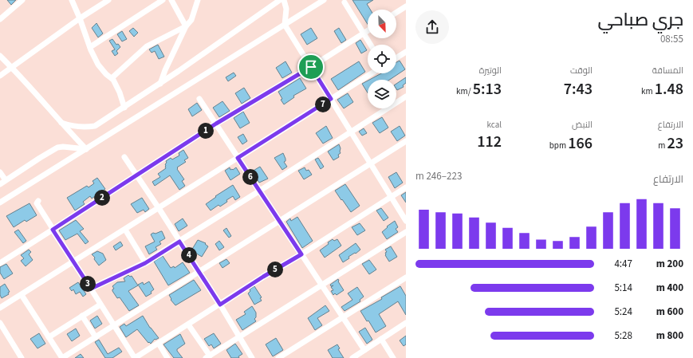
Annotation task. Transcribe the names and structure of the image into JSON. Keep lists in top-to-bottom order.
{
  "north": "bottom right",
  "page": {
    "heading": ["جري صباحي", "08:55"],
    "stats": [
      ["المسافة", "1.48 km"],
      ["الوقت", "7:43"],
      ["الوتيرة", "5:13 /km"],
      ["الارتفاع", "23 m"],
      ["النبض", "166 bpm"],
      ["kcal", "112"]
    ],
    "pins": [
      "7",
      "1",
      "6",
      "2",
      "4",
      "5",
      "3"
    ],
    "chart": ["الارتفاع", "223–246 m"],
    "list": [
      {
        "name": "200 m",
        "note": "4:47"
      },
      {
        "name": "400 m",
        "note": "5:14"
      },
      {
        "name": "600 m",
        "note": "5:24"
      },
      {
        "name": "800 m",
        "note": "5:28"
      }
    ]
  }
}
